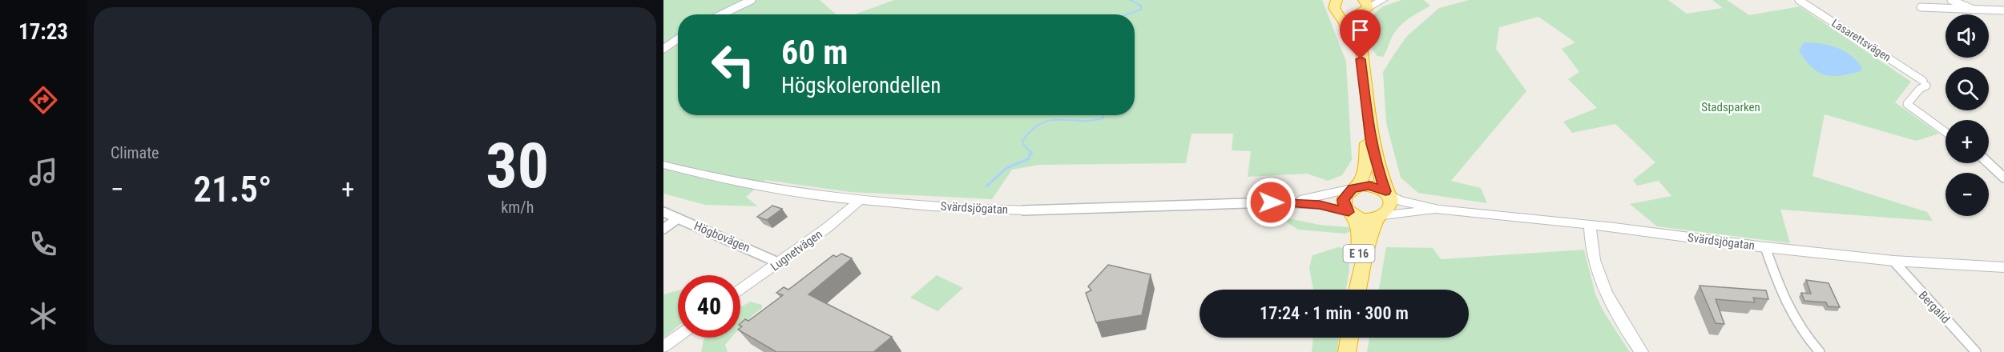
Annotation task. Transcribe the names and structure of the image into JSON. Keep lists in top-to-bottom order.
{
  "streets": {
    "highway": ["E 16"],
    "street": [
      "Lasarettsvägen",
      "Svärdsjögatan",
      "Högbovägen",
      "Lugnetvägen",
      "Bergalid"
    ]
  },
  "crossings": [
    ["Svärdsjögatan", "Lugnetvägen"],
    ["Svärdsjögatan", "E 16"],
    ["Svärdsjögatan", "Bergalid"],
    ["Högbovägen", "Lugnetvägen"]
  ],
  "parks": ["Stadsparken"],
  "page": {
    "tabs": "17:23",
    "tile": [
      "Climate",
      ["30", "km/h"]
    ],
    "map_buttons": ["+", "−"],
    "turn": ["60 m", "Högskolerondellen"],
    "heat": ["−", "21.5°", "+"],
    "limit": "40",
    "trip": "17:24 · 1 min · 300 m"
  }
}
